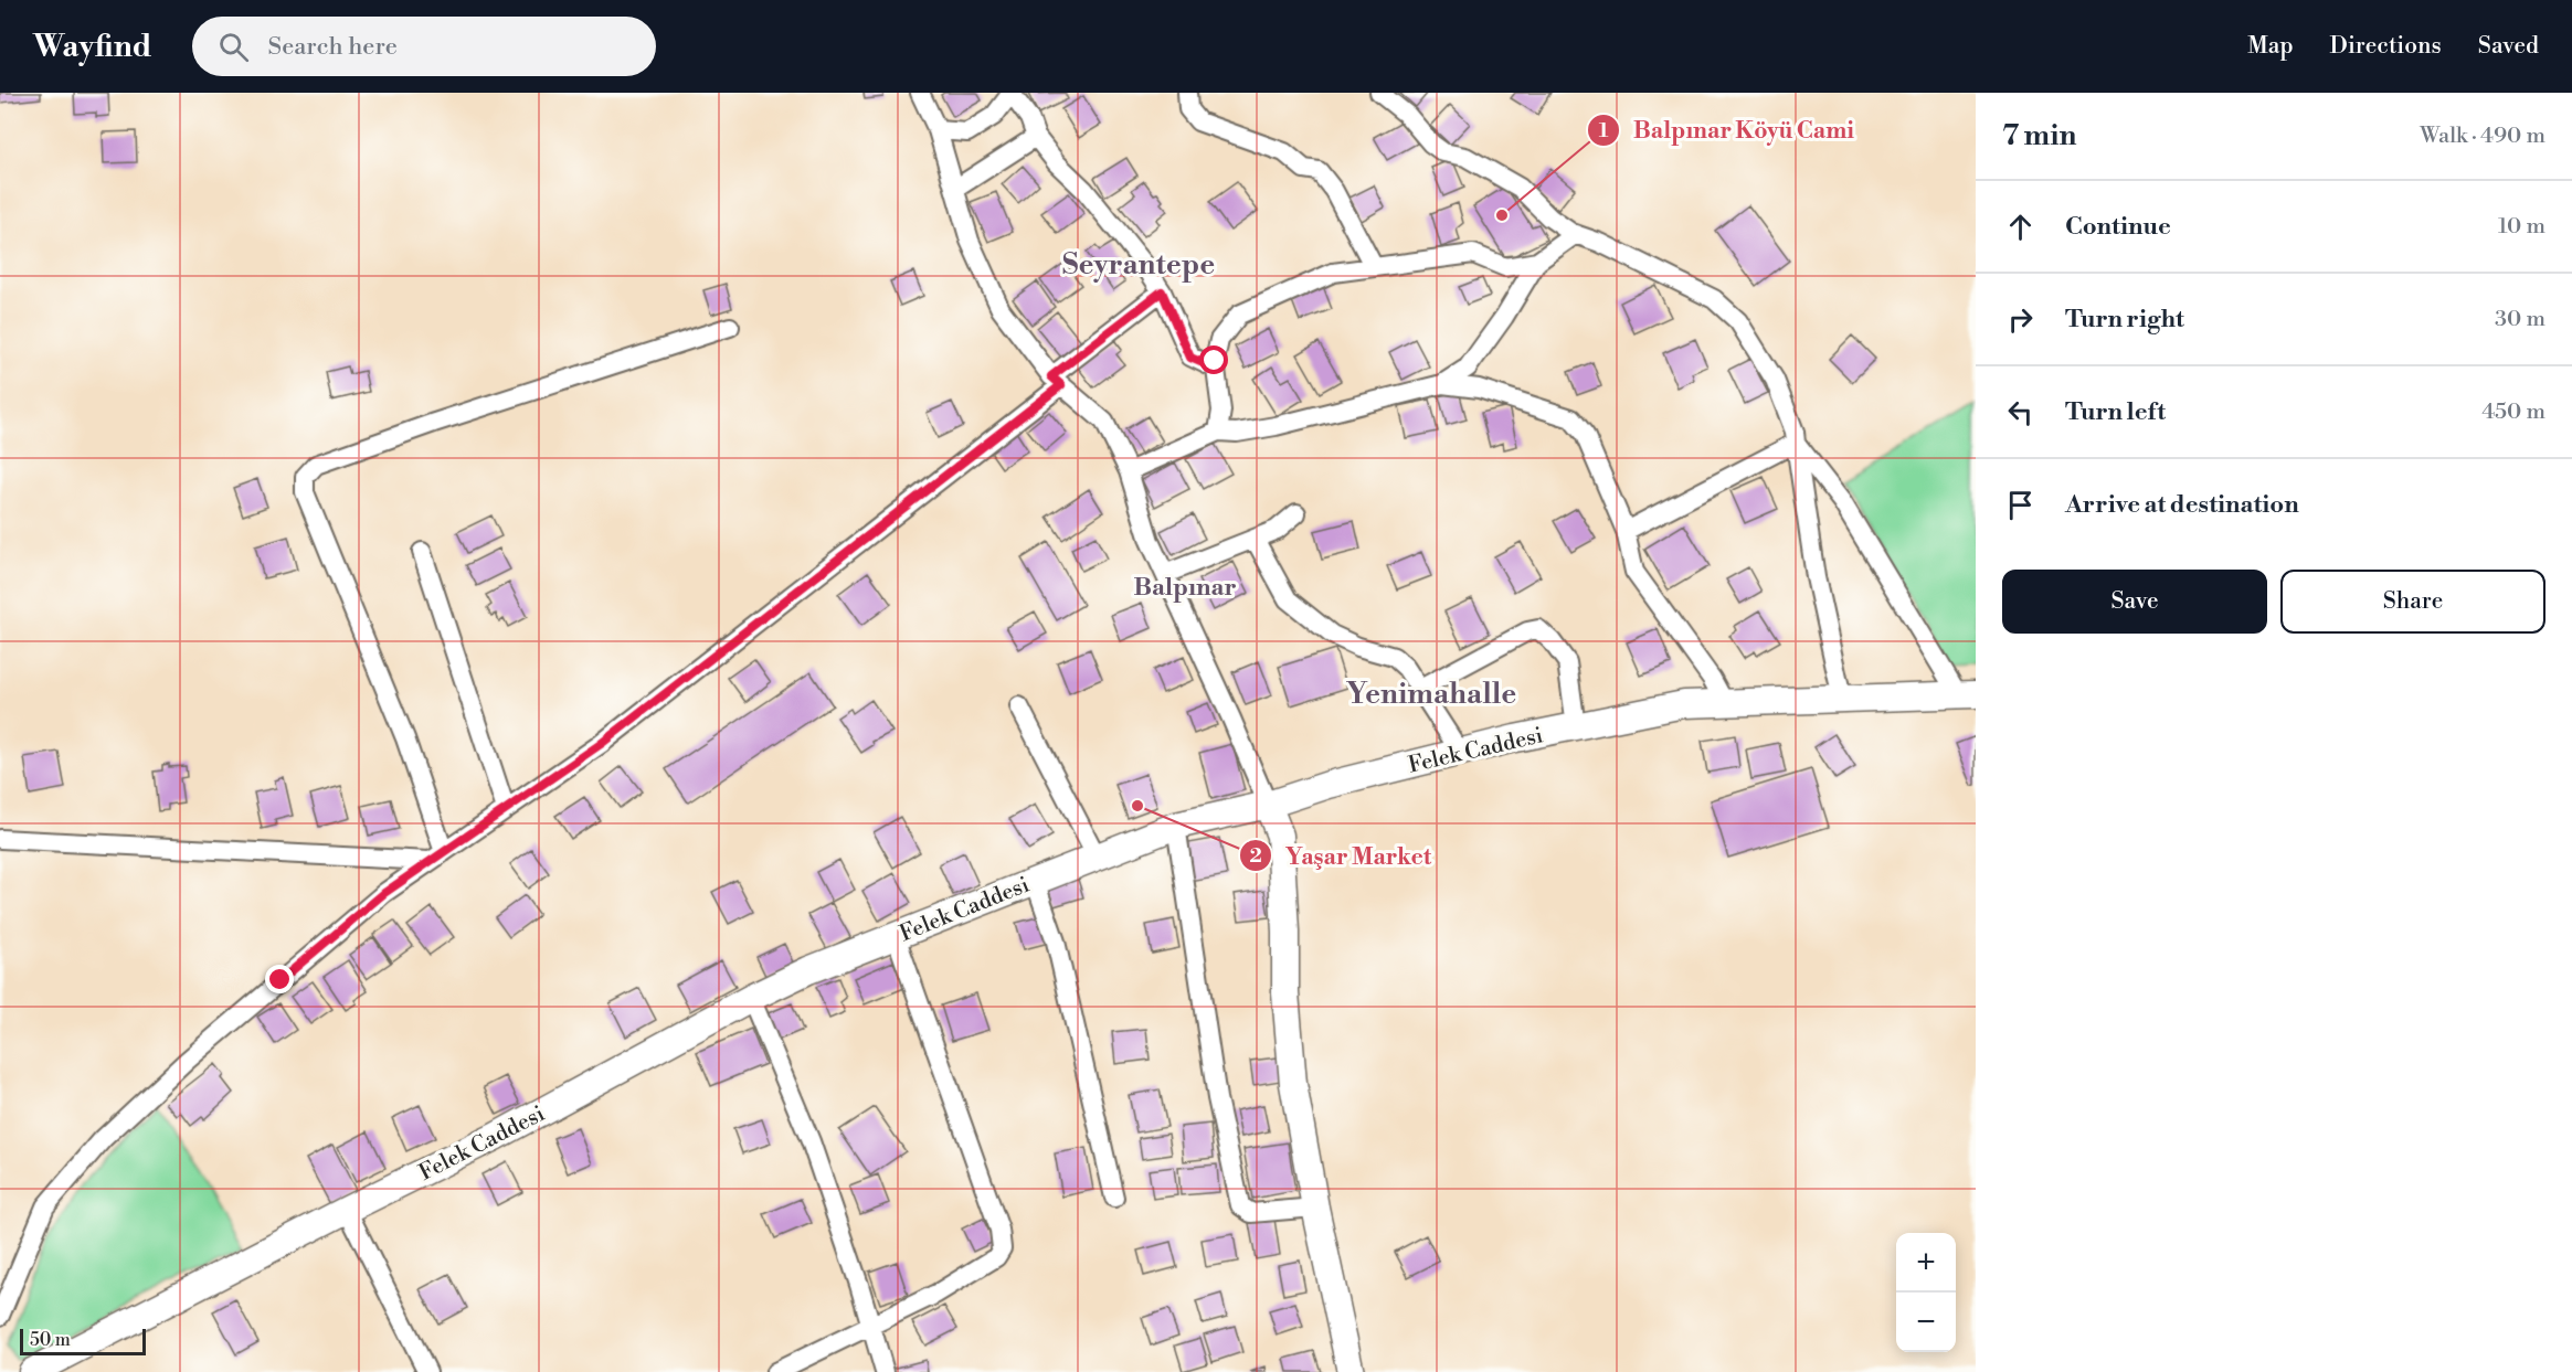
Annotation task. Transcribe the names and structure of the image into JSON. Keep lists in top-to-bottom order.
{
  "streets": {
    "street": ["Felek Caddesi"]
  },
  "districts": ["Seyrantepe", "Balpınar", "Yenimahalle"],
  "places": ["Balpınar Köyü Cami", "Yaşar Market"],
  "scale_bar": "50 m",
  "page": {
    "header": "Wayfind",
    "search": "Search here",
    "nav": ["Map", "Directions", "Saved"],
    "heading": ["7 min", "Walk · 490 m"],
    "list": [
      ["Continue", "10 m"],
      ["Turn right", "30 m"],
      ["Turn left", "450 m"],
      "Arrive at destination"
    ],
    "buttons": ["Save", "Share"],
    "map_buttons": ["+", "−"],
    "scale": "50 m"
  }
}
